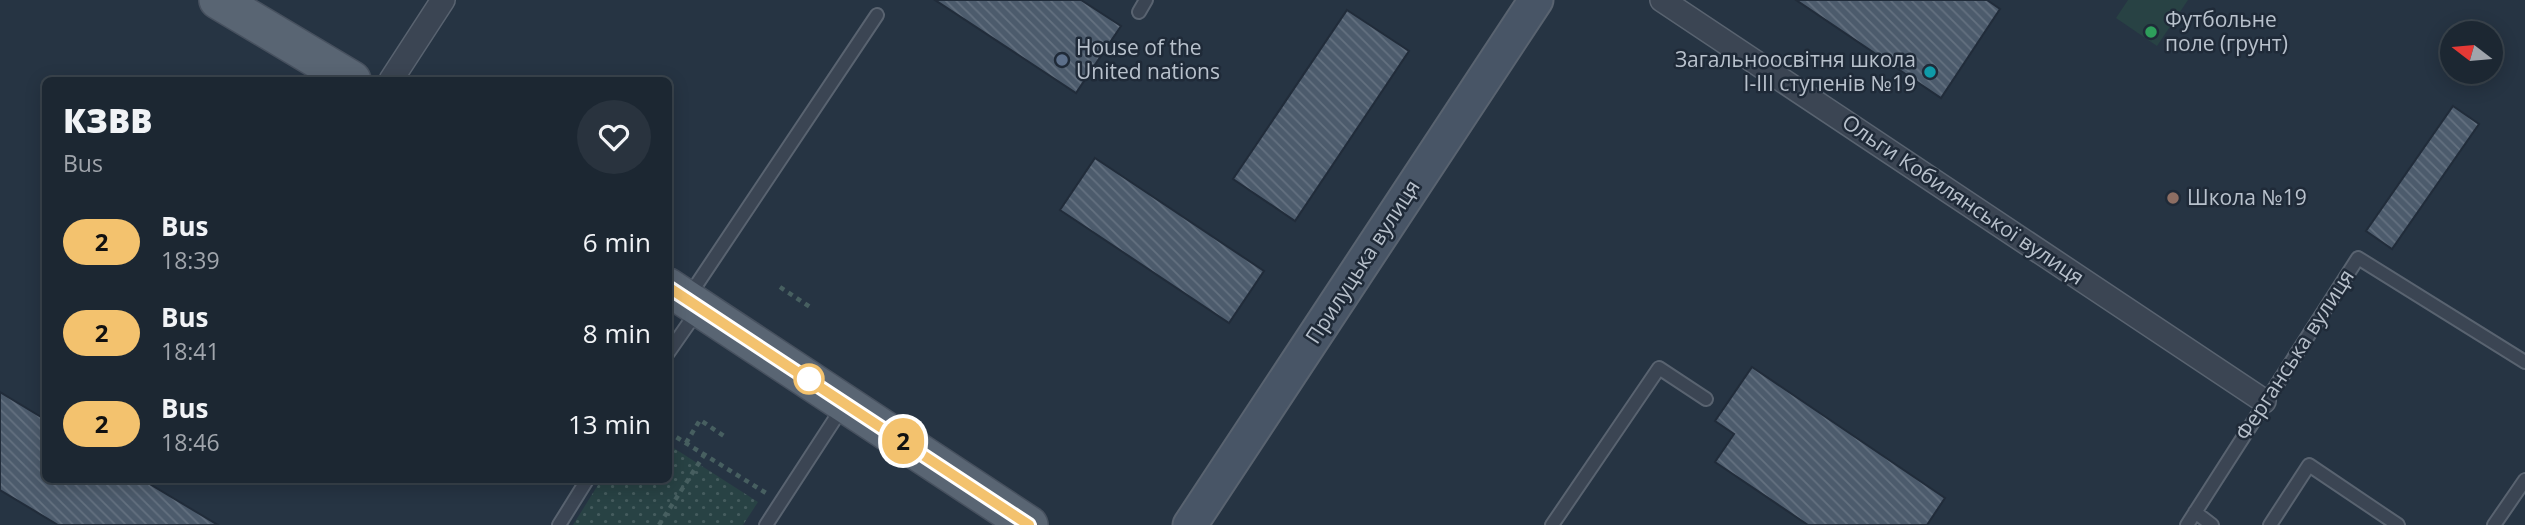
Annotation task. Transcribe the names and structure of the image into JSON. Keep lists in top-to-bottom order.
{
  "streets": {
    "street": ["Ольги Кобилянської вулиця", "Прилуцька вулиця"],
    "lane": ["Ферганська вулиця"]
  },
  "crossings": [
    ["Ольги Кобилянської вулиця", "Ферганська вулиця"]
  ],
  "places": [
    "Футбольне поле (грунт)",
    "House of the United nations",
    "Загальноосвітня школа І-ІІІ ступенів №19",
    "Школа №19"
  ],
  "lines": ["bus line 2"],
  "north": "left",
  "page": {
    "on_map": "2",
    "heading": ["КЗВВ", "Bus"],
    "list": [
      {
        "mark": "2",
        "name": "Bus",
        "note": "18:39",
        "value": "6 min"
      },
      {
        "mark": "2",
        "name": "Bus",
        "note": "18:41",
        "value": "8 min"
      },
      {
        "mark": "2",
        "name": "Bus",
        "note": "18:46",
        "value": "13 min"
      }
    ]
  }
}
